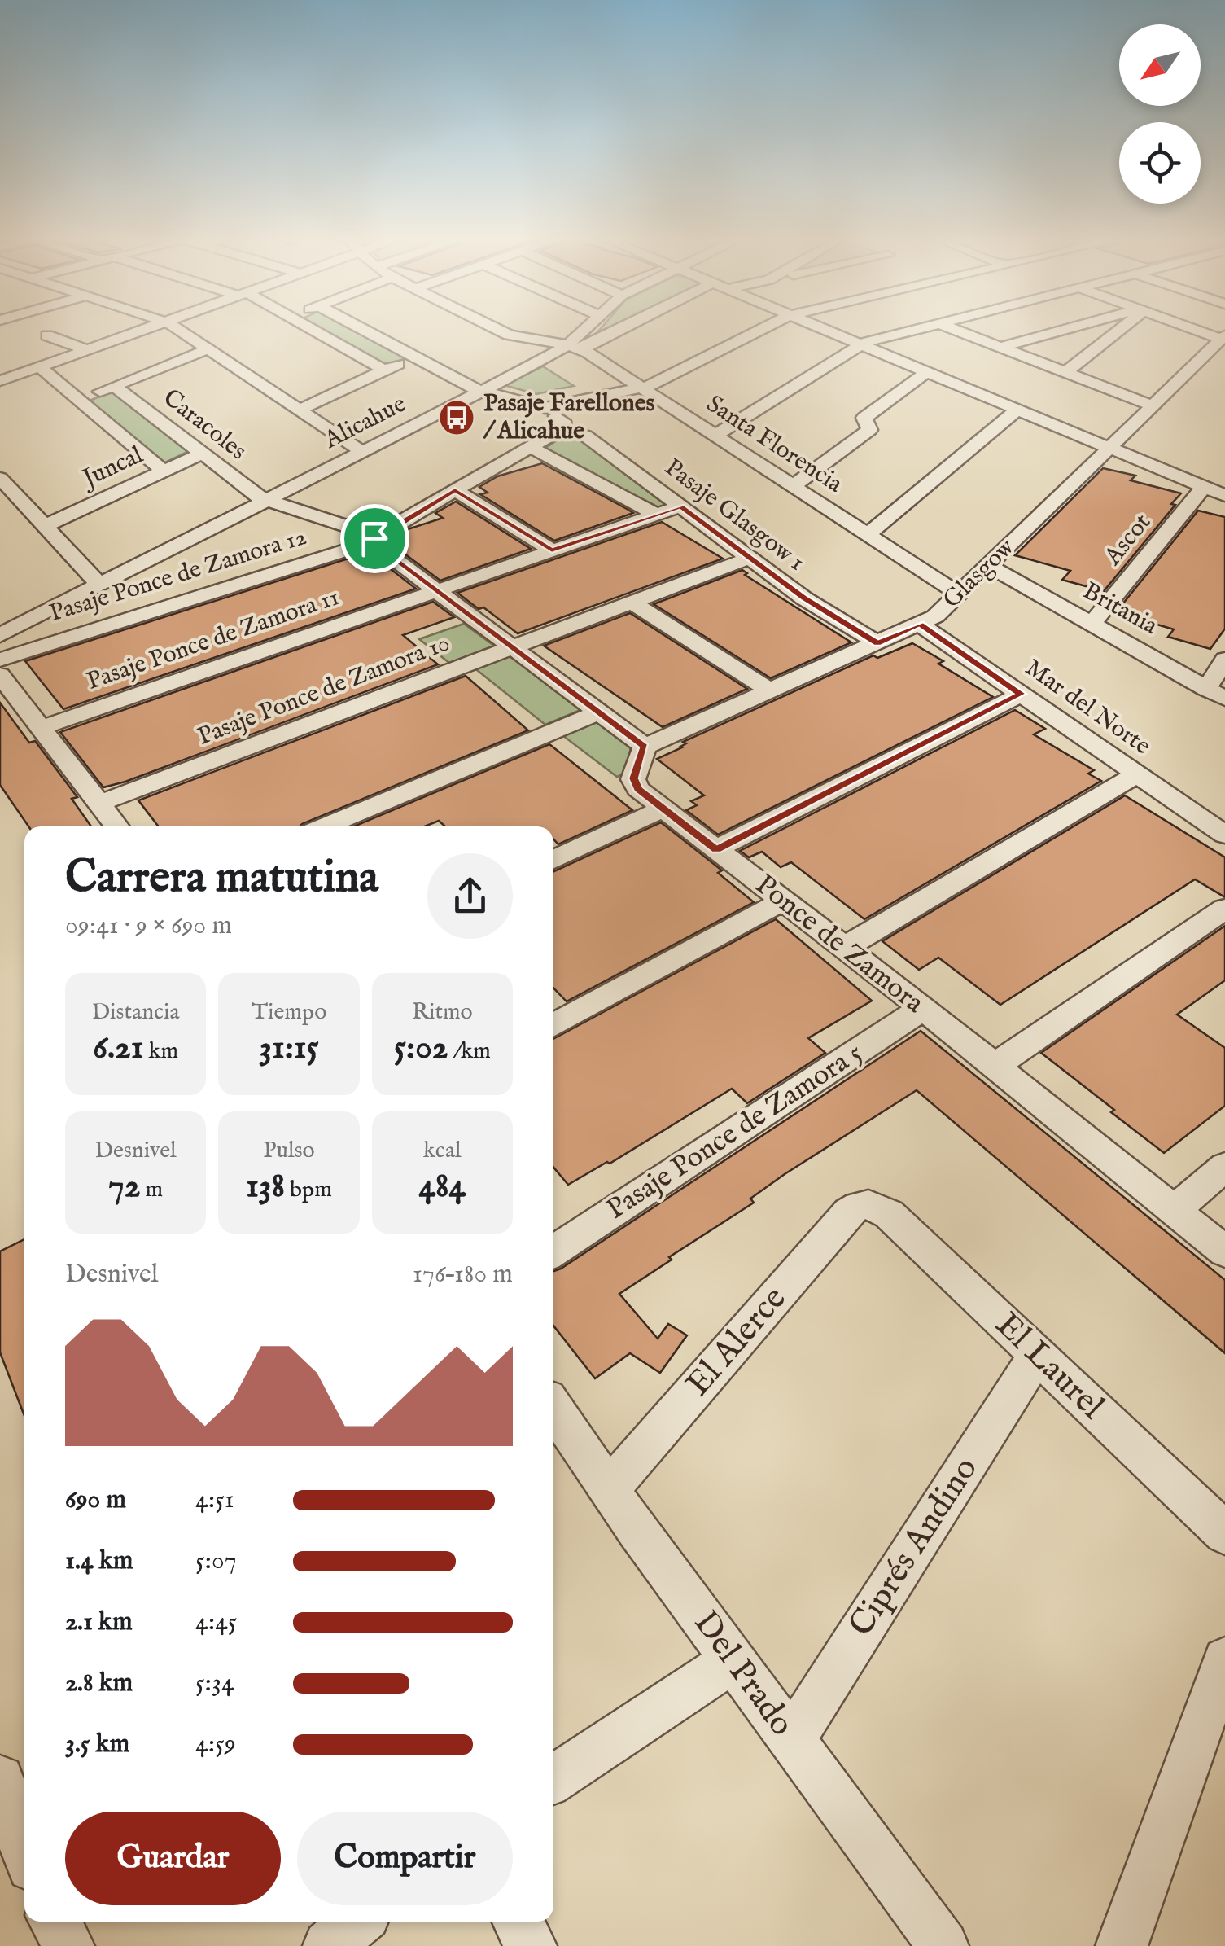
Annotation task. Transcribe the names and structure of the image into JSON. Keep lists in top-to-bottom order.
{
  "streets": {
    "street": [
      "Alicahue",
      "Caracoles",
      "Santa Florencia",
      "Juncal",
      "Pasaje Glasgow 1",
      "Ascot",
      "Glasgow",
      "Pasaje Ponce de Zamora 12",
      "Britania",
      "Pasaje Ponce de Zamora 11",
      "Pasaje Ponce de Zamora 10",
      "Mar del Norte",
      "Ponce de Zamora",
      "Pasaje Ponce de Zamora 5",
      "El Alerce",
      "El Laurel",
      "Ciprés Andino",
      "Del Prado"
    ]
  },
  "crossings": [
    ["Alicahue", "Caracoles"],
    ["Alicahue", "Santa Florencia"],
    ["Caracoles", "Juncal"],
    ["Caracoles", "Pasaje Ponce de Zamora 12"],
    ["Santa Florencia", "Glasgow"],
    ["Pasaje Glasgow 1", "Glasgow"],
    ["Pasaje Glasgow 1", "Pasaje Ponce de Zamora 12"],
    ["Pasaje Glasgow 1", "Pasaje Ponce de Zamora 11"],
    ["Pasaje Glasgow 1", "Pasaje Ponce de Zamora 10"],
    ["Ascot", "Britania"],
    ["Glasgow", "Britania"],
    ["Glasgow", "Mar del Norte"],
    ["Glasgow", "Ponce de Zamora"],
    ["Ponce de Zamora", "Pasaje Ponce de Zamora 5"],
    ["El Alerce", "El Laurel"],
    ["El Alerce", "Del Prado"],
    ["El Laurel", "Ciprés Andino"],
    ["Ciprés Andino", "Del Prado"]
  ],
  "places": {
    "bus stop": ["Pasaje Farellones / Alicahue"]
  },
  "north": "bottom left",
  "page": {
    "heading": ["Carrera matutina", "09:41 · 9 × 690 m"],
    "stats": [
      ["Distancia", "6.21 km"],
      ["Tiempo", "31:15"],
      ["Ritmo", "5:02 /km"],
      ["Desnivel", "72 m"],
      ["Pulso", "138 bpm"],
      ["kcal", "484"]
    ],
    "chart": ["Desnivel", "176–180 m"],
    "list": [
      {
        "name": "690 m",
        "note": "4:51"
      },
      {
        "name": "1.4 km",
        "note": "5:07"
      },
      {
        "name": "2.1 km",
        "note": "4:45"
      },
      {
        "name": "2.8 km",
        "note": "5:34"
      },
      {
        "name": "3.5 km",
        "note": "4:59"
      }
    ],
    "buttons": ["Guardar", "Compartir"]
  }
}
